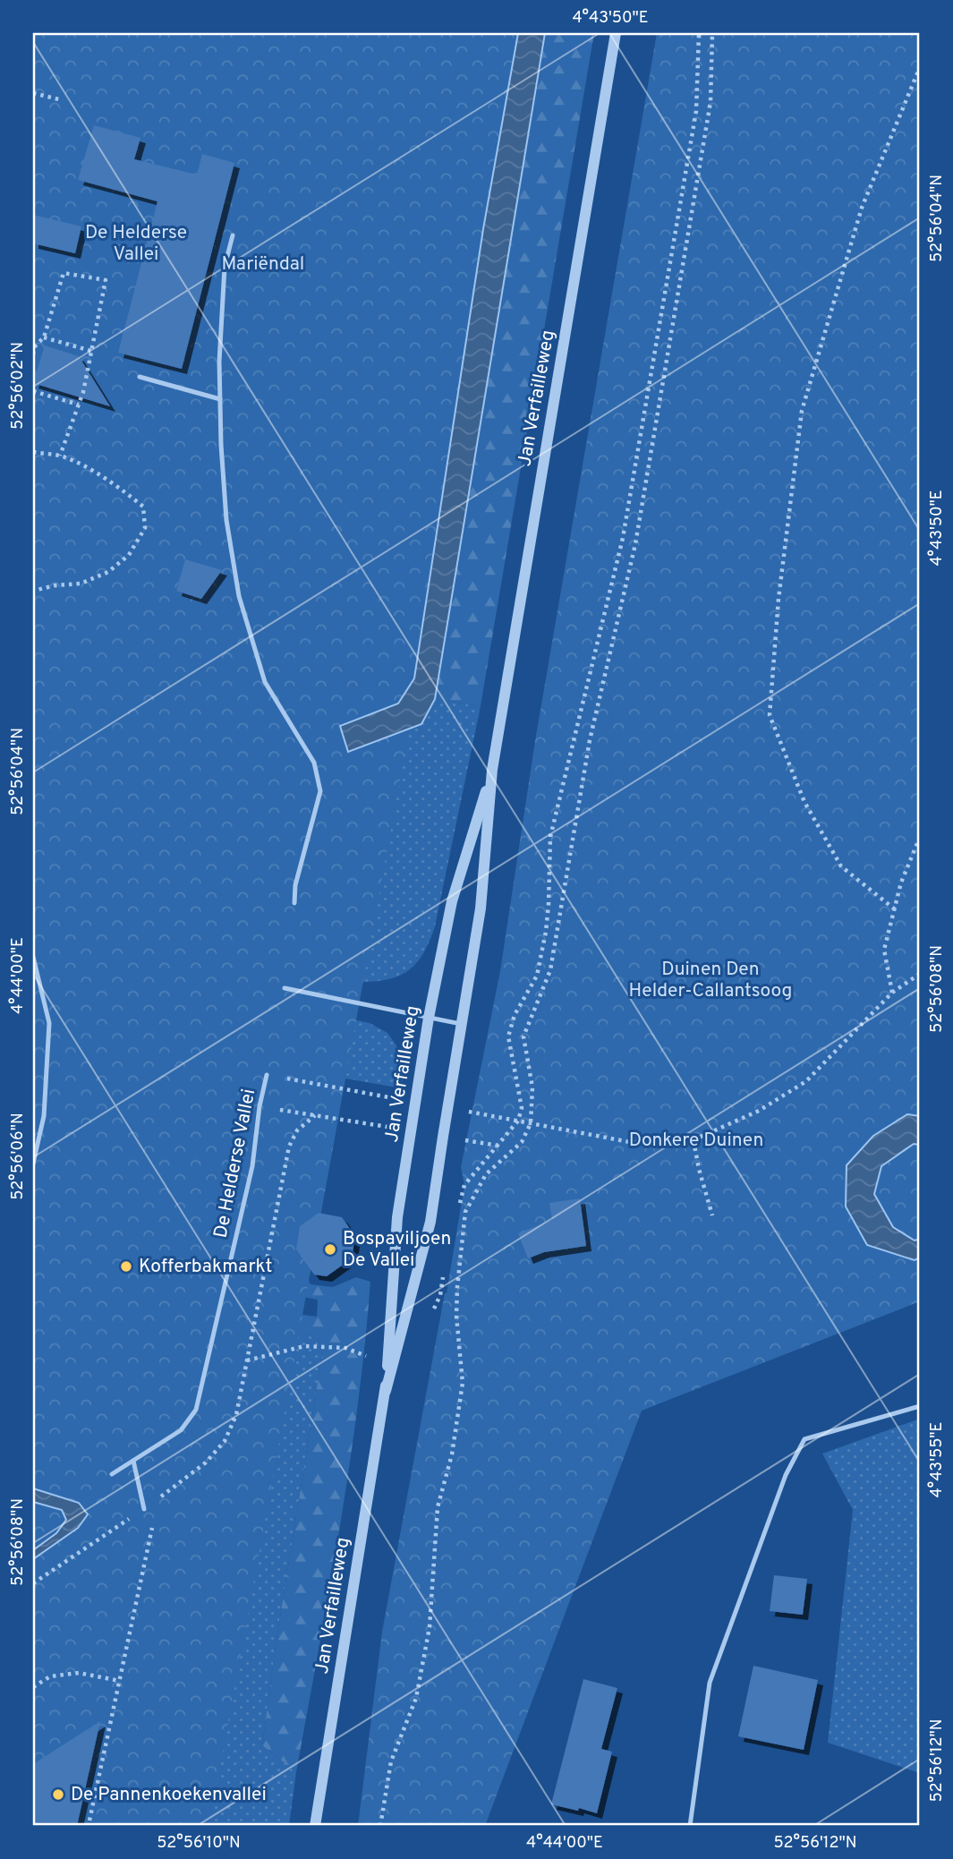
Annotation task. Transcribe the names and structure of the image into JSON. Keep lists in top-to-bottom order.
{
  "streets": {
    "street": ["Jan Verfailleweg"],
    "lane": ["De Helderse Vallei"]
  },
  "parks": [
    "De Helderse Vallei",
    "Mariëndal",
    "Duinen Den Helder-Callantsoog",
    "Donkere Duinen"
  ],
  "places": ["Bospaviljoen De Vallei", "Kofferbakmarkt", "De Pannenkoekenvallei"],
  "coordinates": [
    "4°43'50\"E",
    "52°56'04\"N",
    "52°56'02\"N",
    "4°44'00\"E",
    "52°56'08\"N",
    "52°56'06\"N",
    "4°43'55\"E",
    "52°56'12\"N",
    "52°56'10\"N"
  ]
}
